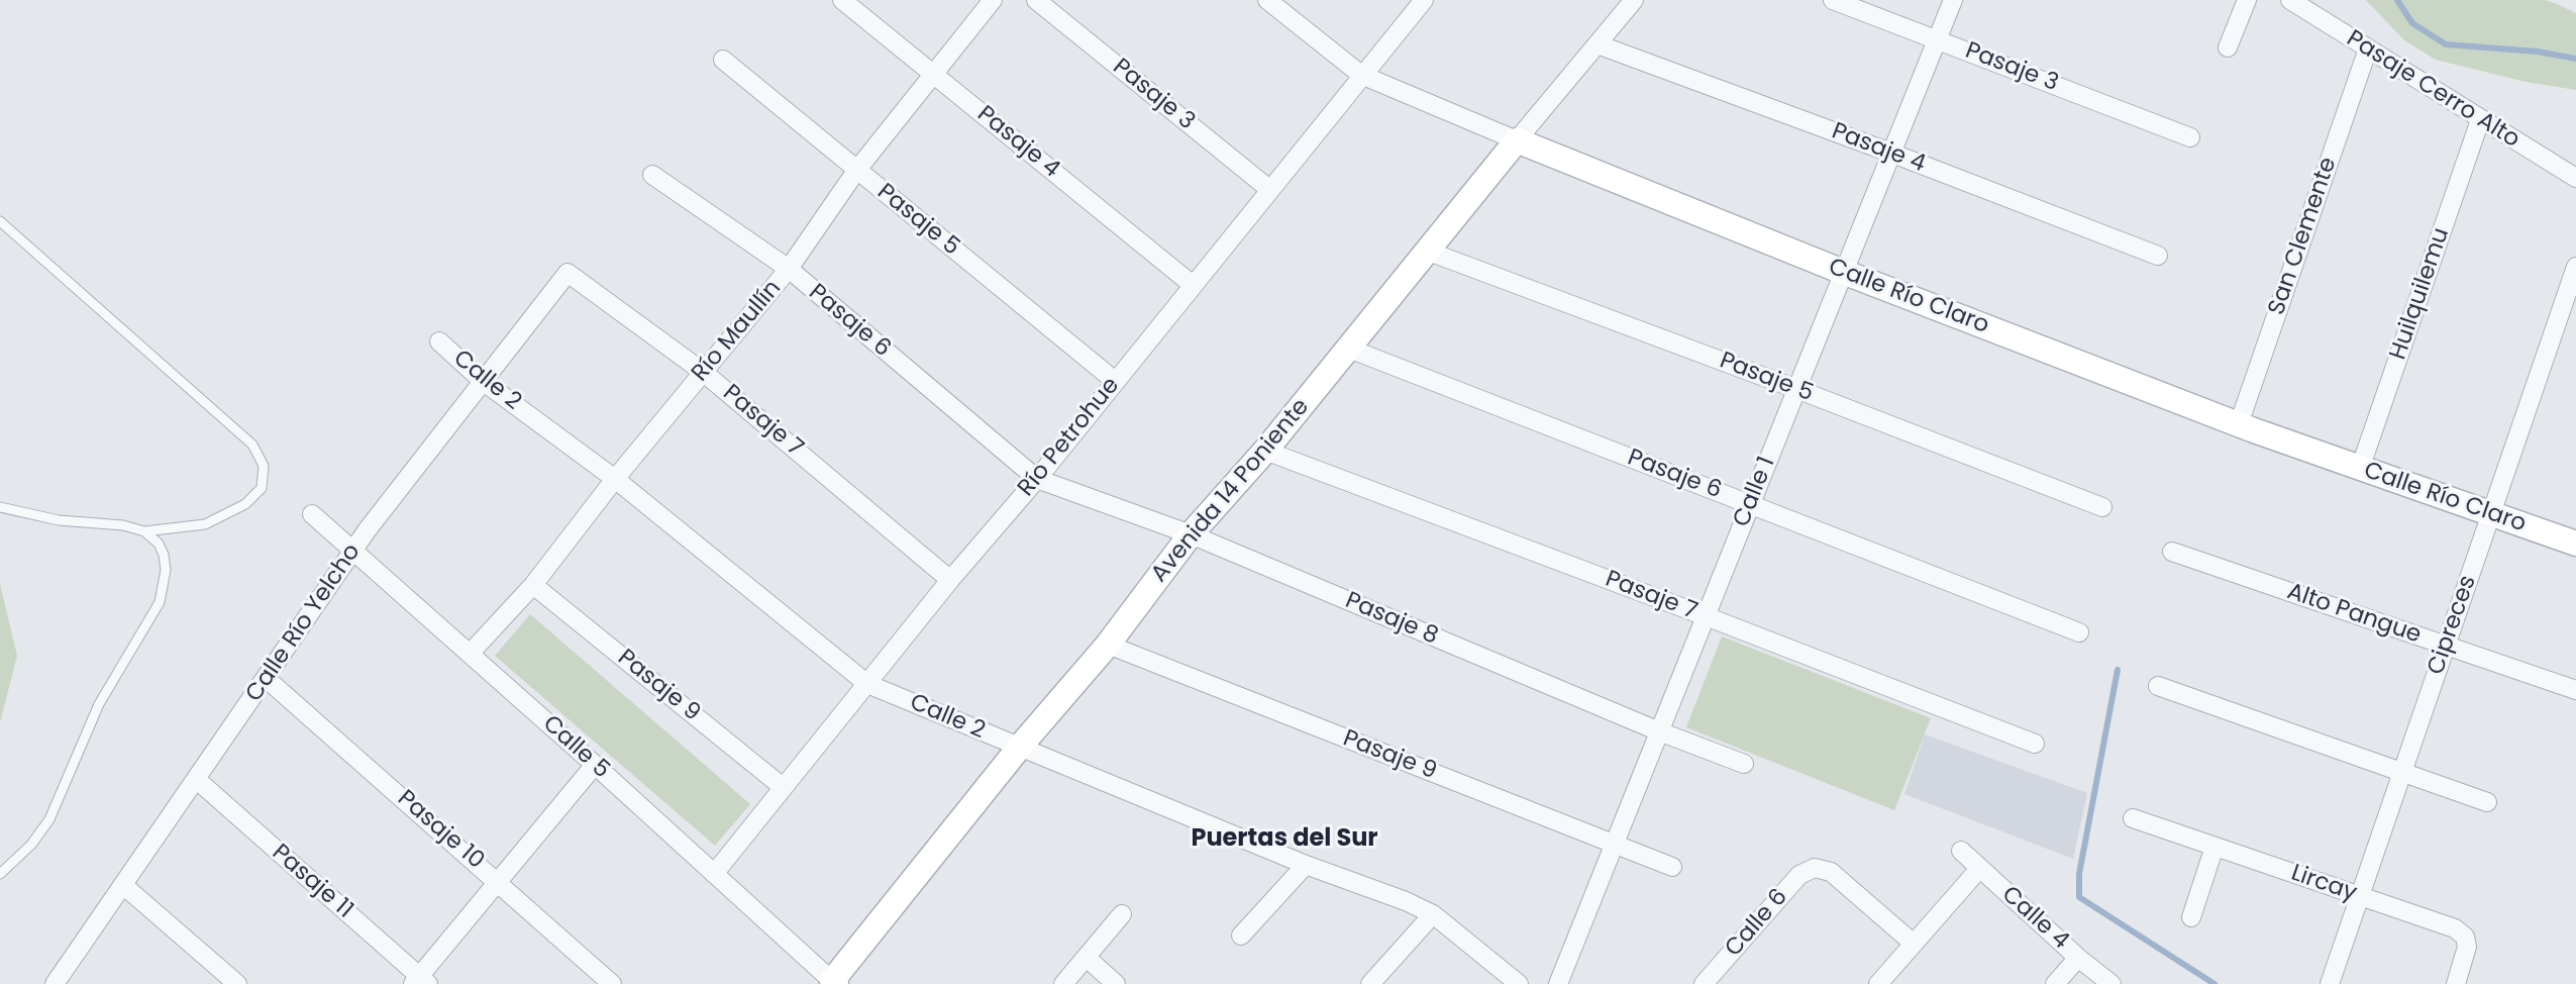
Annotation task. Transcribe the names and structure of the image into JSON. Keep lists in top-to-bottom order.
{
  "streets": {
    "street": [
      "Pasaje 3",
      "Pasaje Cerro Alto",
      "Pasaje 4",
      "Pasaje 5",
      "San Clemente",
      "Huilquilemu",
      "Calle Río Claro",
      "Pasaje 6",
      "Río Maullín",
      "Calle 2",
      "Pasaje 7",
      "Río Petrohue",
      "Avenida 14 Poniente",
      "Calle 1",
      "Alto Pangue",
      "Pasaje 8",
      "Calle Río Yelcho",
      "Cipreces",
      "Pasaje 9",
      "Calle 5",
      "Pasaje 10",
      "Pasaje 11",
      "Lircay",
      "Calle 4",
      "Calle 6"
    ]
  },
  "crossings": [
    ["Pasaje 3", "Río Petrohue"],
    ["Pasaje 3", "Calle 1"],
    ["Pasaje Cerro Alto", "San Clemente"],
    ["Pasaje Cerro Alto", "Huilquilemu"],
    ["Pasaje 4", "Río Maullín"],
    ["Pasaje 4", "Río Petrohue"],
    ["Pasaje 4", "Avenida 14 Poniente"],
    ["Pasaje 4", "Calle 1"],
    ["Pasaje 5", "Río Maullín"],
    ["Pasaje 5", "Río Petrohue"],
    ["Pasaje 5", "Avenida 14 Poniente"],
    ["Pasaje 5", "Calle 1"],
    ["San Clemente", "Calle Río Claro"],
    ["Huilquilemu", "Calle Río Claro"],
    ["Calle Río Claro", "Río Petrohue"],
    ["Calle Río Claro", "Avenida 14 Poniente"],
    ["Calle Río Claro", "Calle 1"],
    ["Calle Río Claro", "Cipreces"],
    ["Pasaje 6", "Río Maullín"],
    ["Pasaje 6", "Río Petrohue"],
    ["Pasaje 6", "Avenida 14 Poniente"],
    ["Pasaje 6", "Calle 1"],
    ["Pasaje 6", "Pasaje 8"],
    ["Río Maullín", "Calle 2"],
    ["Río Maullín", "Pasaje 7"],
    ["Río Maullín", "Pasaje 9"],
    ["Río Maullín", "Calle 5"],
    ["Calle 2", "Río Petrohue"],
    ["Calle 2", "Avenida 14 Poniente"],
    ["Calle 2", "Calle Río Yelcho"],
    ["Pasaje 7", "Río Petrohue"],
    ["Pasaje 7", "Avenida 14 Poniente"],
    ["Pasaje 7", "Calle 1"],
    ["Pasaje 7", "Calle Río Yelcho"],
    ["Río Petrohue", "Pasaje 8"],
    ["Río Petrohue", "Pasaje 9"],
    ["Río Petrohue", "Calle 5"],
    ["Avenida 14 Poniente", "Pasaje 8"],
    ["Avenida 14 Poniente", "Pasaje 9"],
    ["Avenida 14 Poniente", "Calle 5"],
    ["Calle 1", "Pasaje 8"],
    ["Calle 1", "Pasaje 9"],
    ["Alto Pangue", "Cipreces"],
    ["Calle Río Yelcho", "Calle 5"],
    ["Calle Río Yelcho", "Pasaje 10"],
    ["Calle Río Yelcho", "Pasaje 11"],
    ["Cipreces", "Lircay"]
  ],
  "districts": ["Puertas del Sur"]
}
